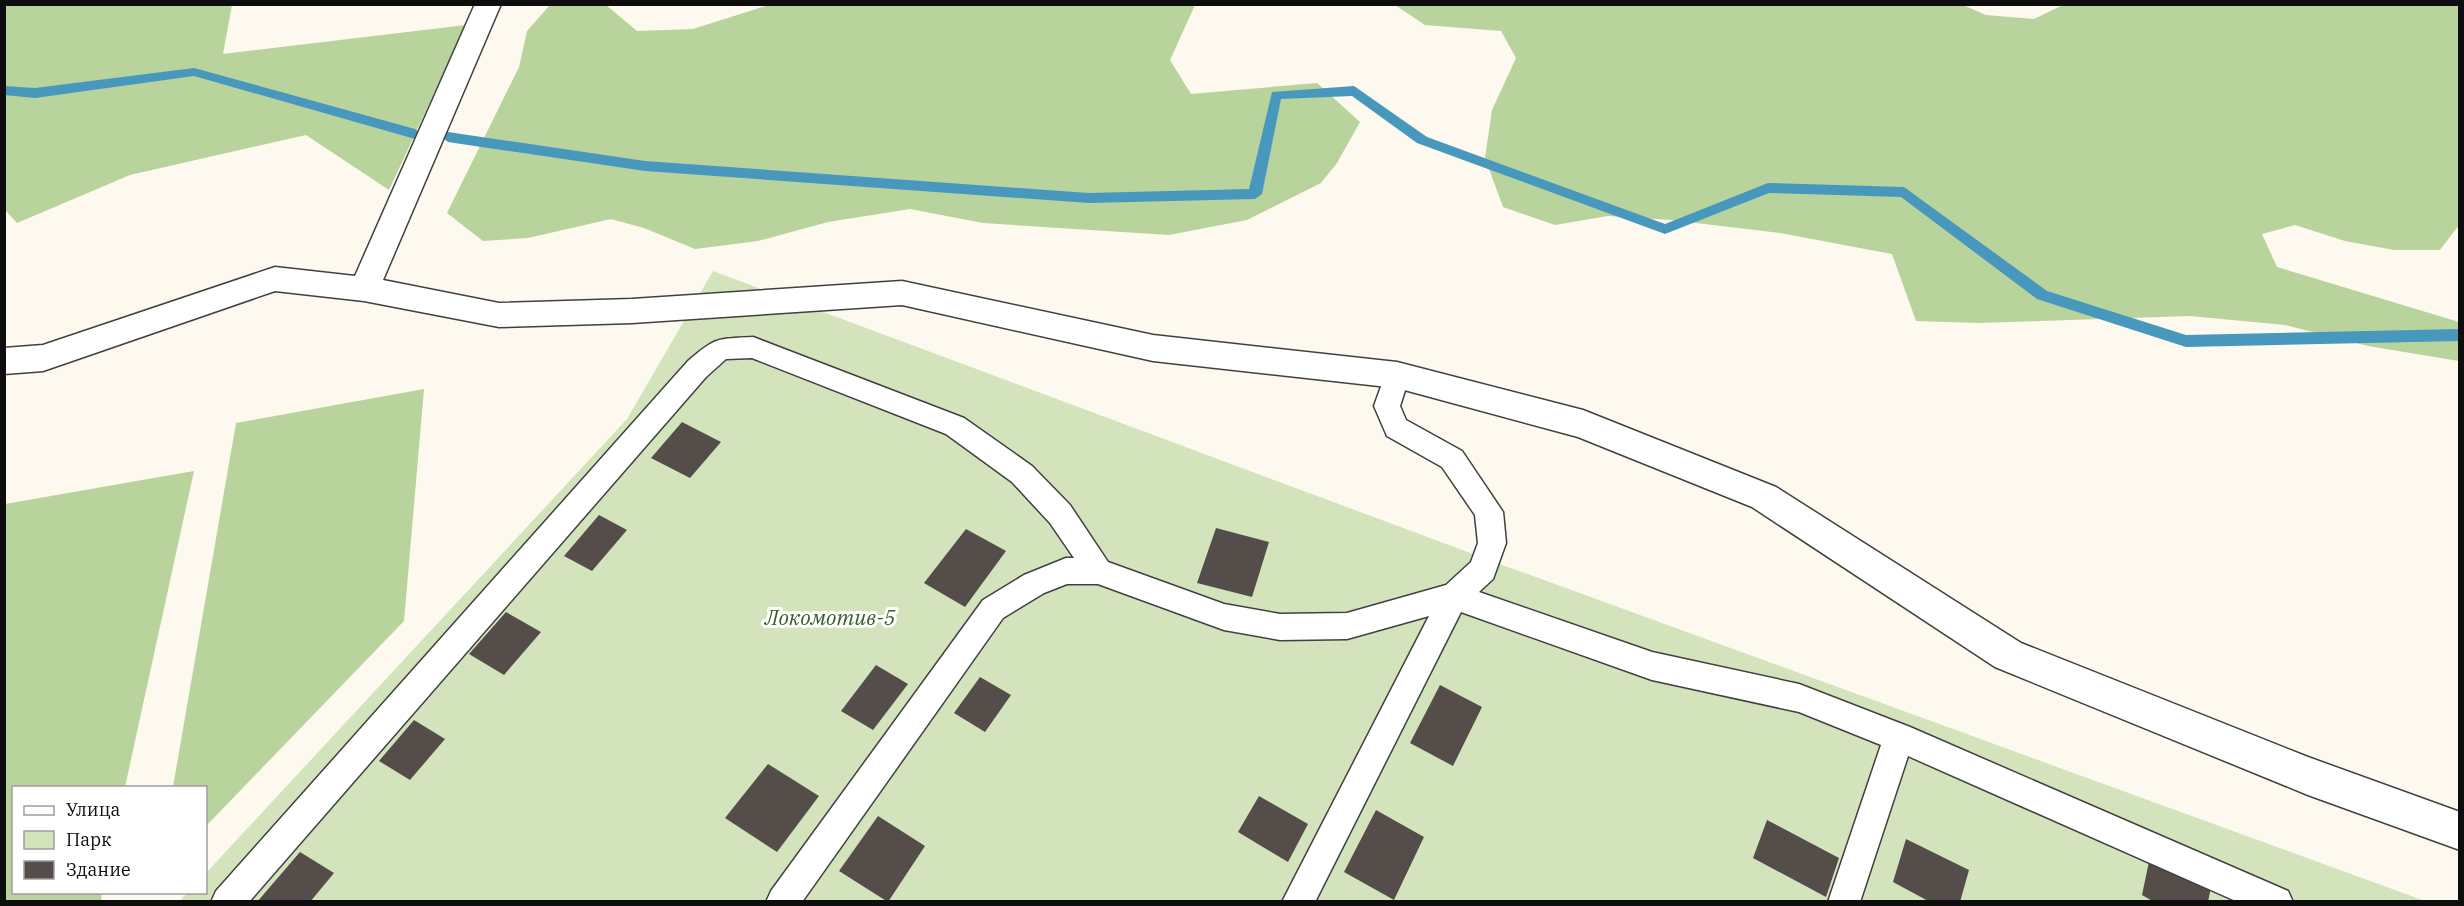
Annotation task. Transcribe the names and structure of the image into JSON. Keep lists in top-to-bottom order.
{
  "parks": ["Локомотив-5"],
  "legend": ["Улица", "Парк", "Здание"]
}
